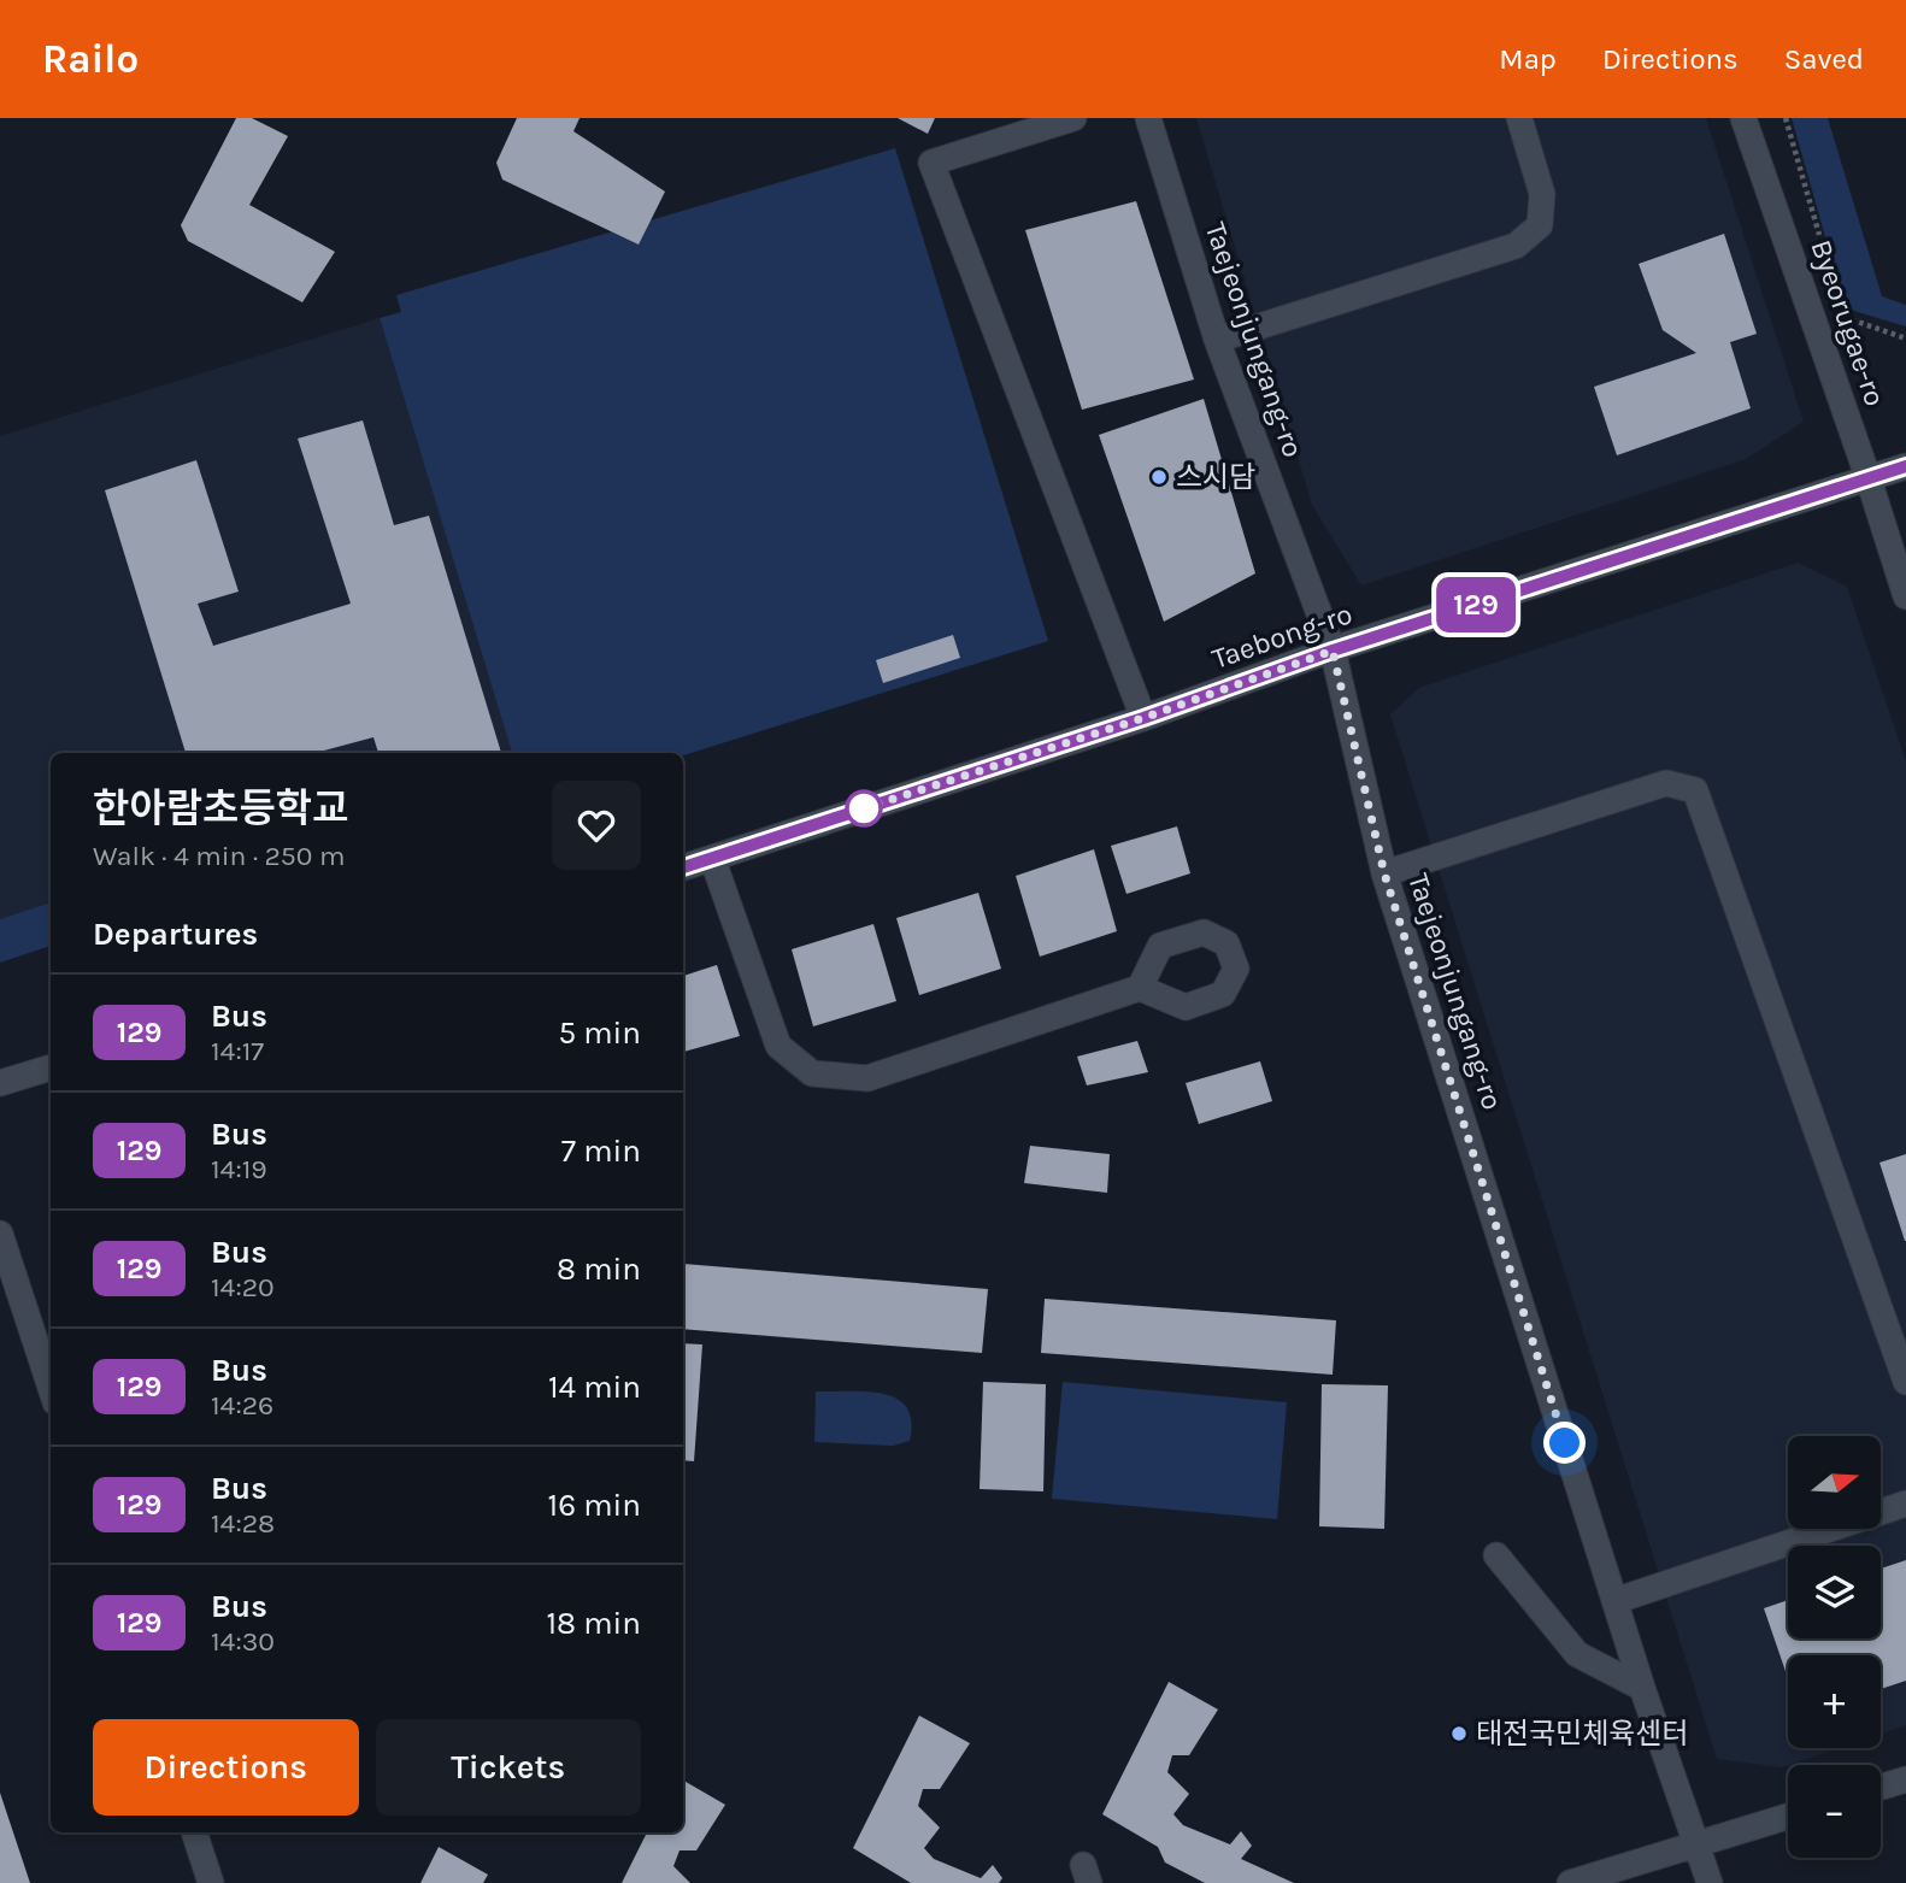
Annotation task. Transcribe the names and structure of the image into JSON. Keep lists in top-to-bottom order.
{
  "streets": {
    "street": ["Byeorugae-ro", "Taejeonjungang-ro", "Taebong-ro"]
  },
  "crossings": [
    ["Byeorugae-ro", "Taebong-ro"],
    ["Taejeonjungang-ro", "Taebong-ro"]
  ],
  "places": ["스시담", "태전국민체육센터"],
  "lines": ["bus line 129"],
  "north": "right",
  "page": {
    "header": "Railo",
    "nav": ["Map", "Directions", "Saved"],
    "on_map": "129",
    "heading": [
      ["한아람초등학교", "Walk · 4 min · 250 m"],
      "Departures"
    ],
    "list": [
      {
        "mark": "129",
        "name": "Bus",
        "note": "14:17",
        "value": "5 min"
      },
      {
        "mark": "129",
        "name": "Bus",
        "note": "14:19",
        "value": "7 min"
      },
      {
        "mark": "129",
        "name": "Bus",
        "note": "14:20",
        "value": "8 min"
      },
      {
        "mark": "129",
        "name": "Bus",
        "note": "14:26",
        "value": "14 min"
      },
      {
        "mark": "129",
        "name": "Bus",
        "note": "14:28",
        "value": "16 min"
      },
      {
        "mark": "129",
        "name": "Bus",
        "note": "14:30",
        "value": "18 min"
      }
    ],
    "map_buttons": ["+", "−"],
    "buttons": ["Directions", "Tickets"]
  }
}
